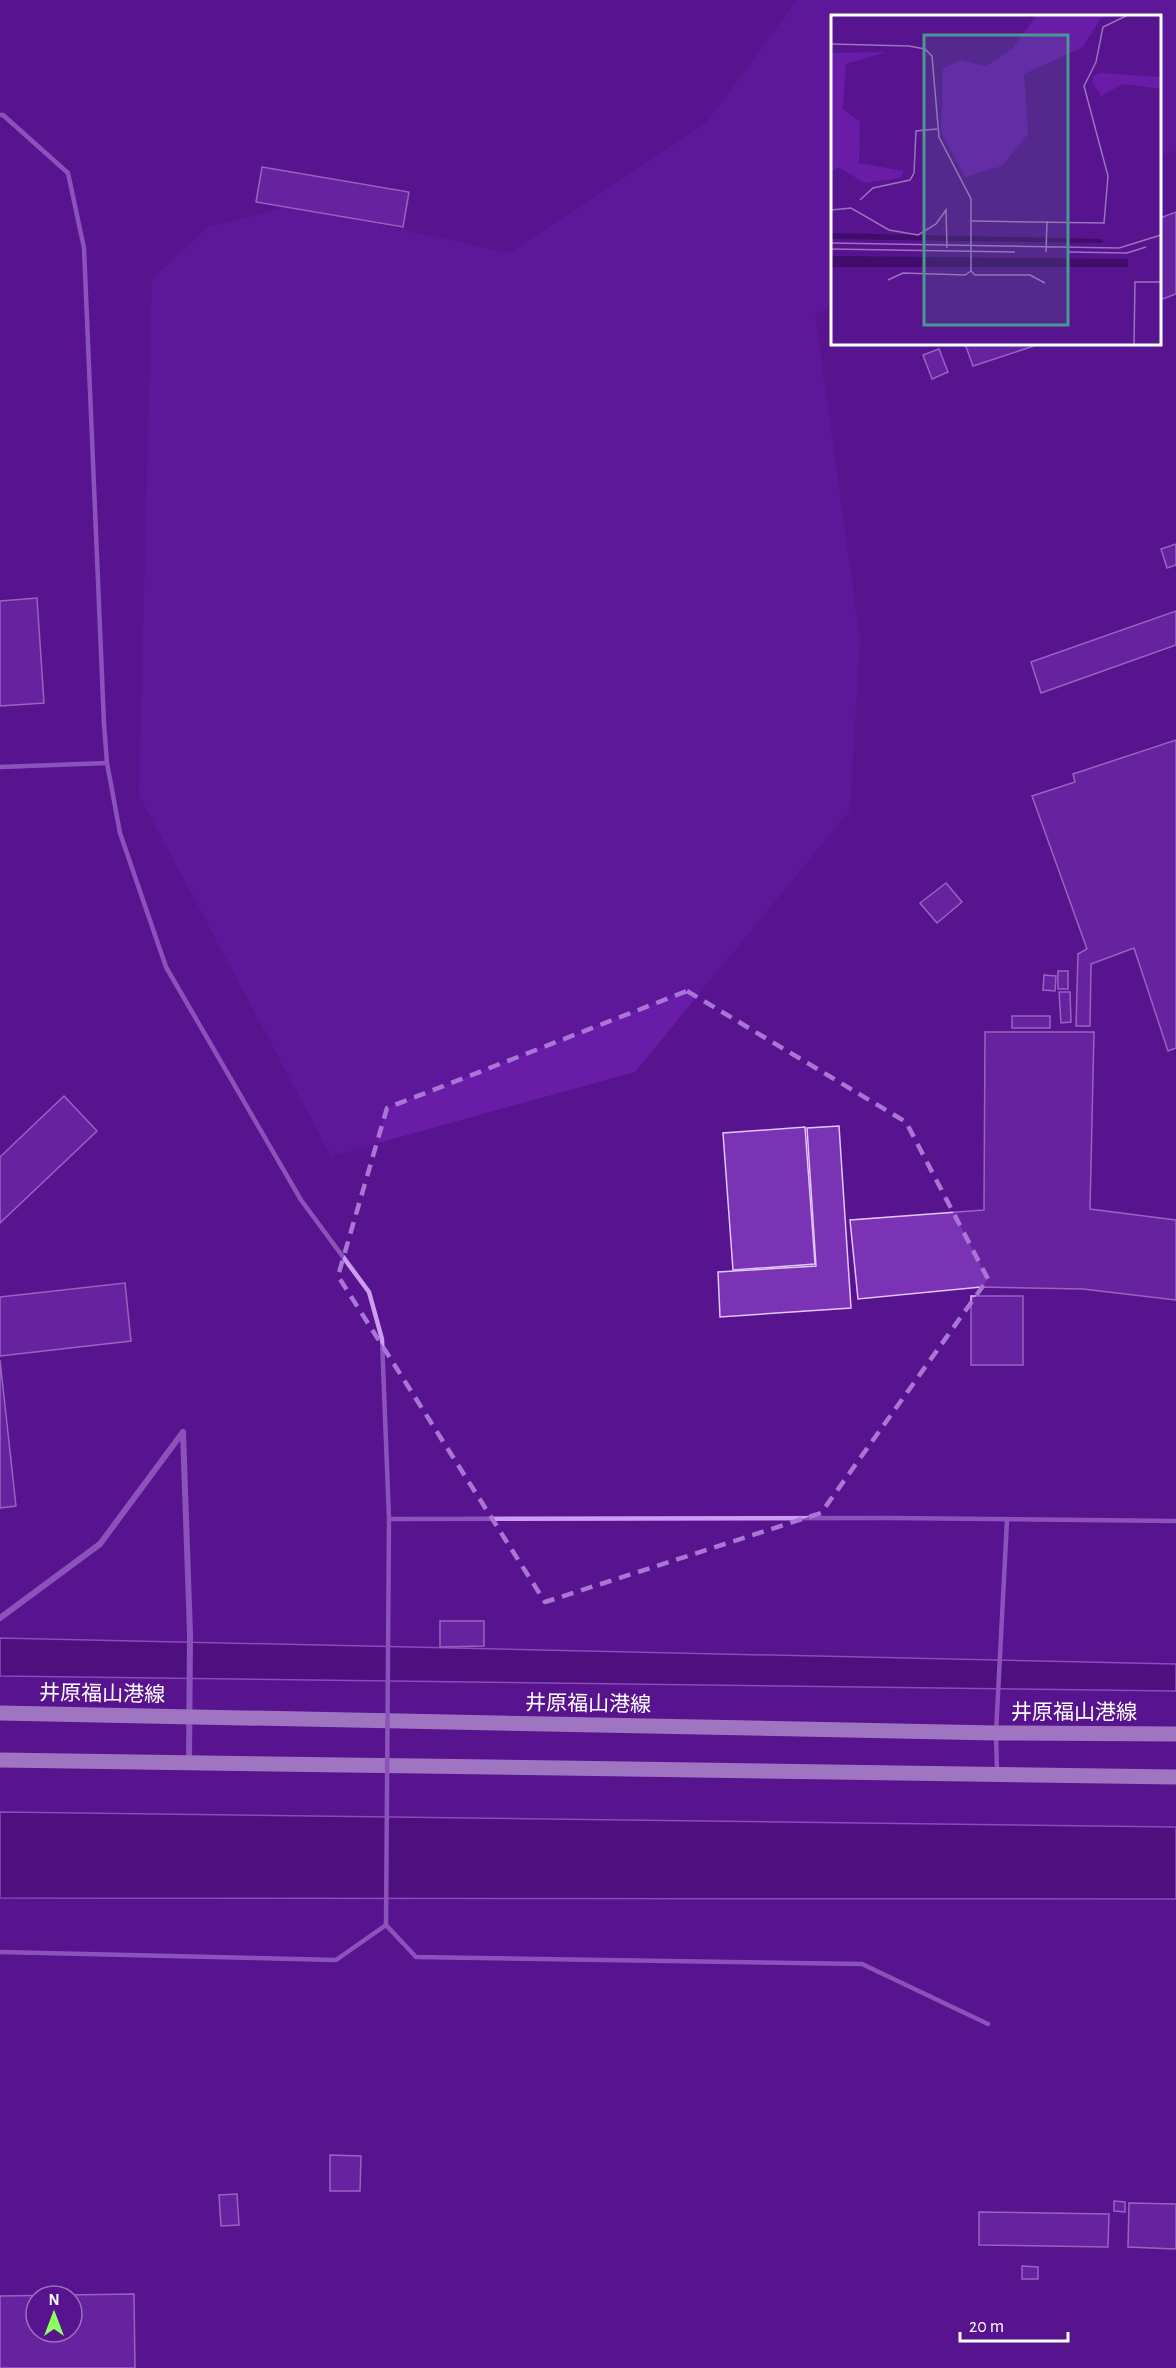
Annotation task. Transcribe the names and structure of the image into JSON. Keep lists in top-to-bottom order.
{
  "streets": {
    "main road": ["井原福山港線"]
  },
  "scale_bar": "20 m",
  "north": "top"
}
